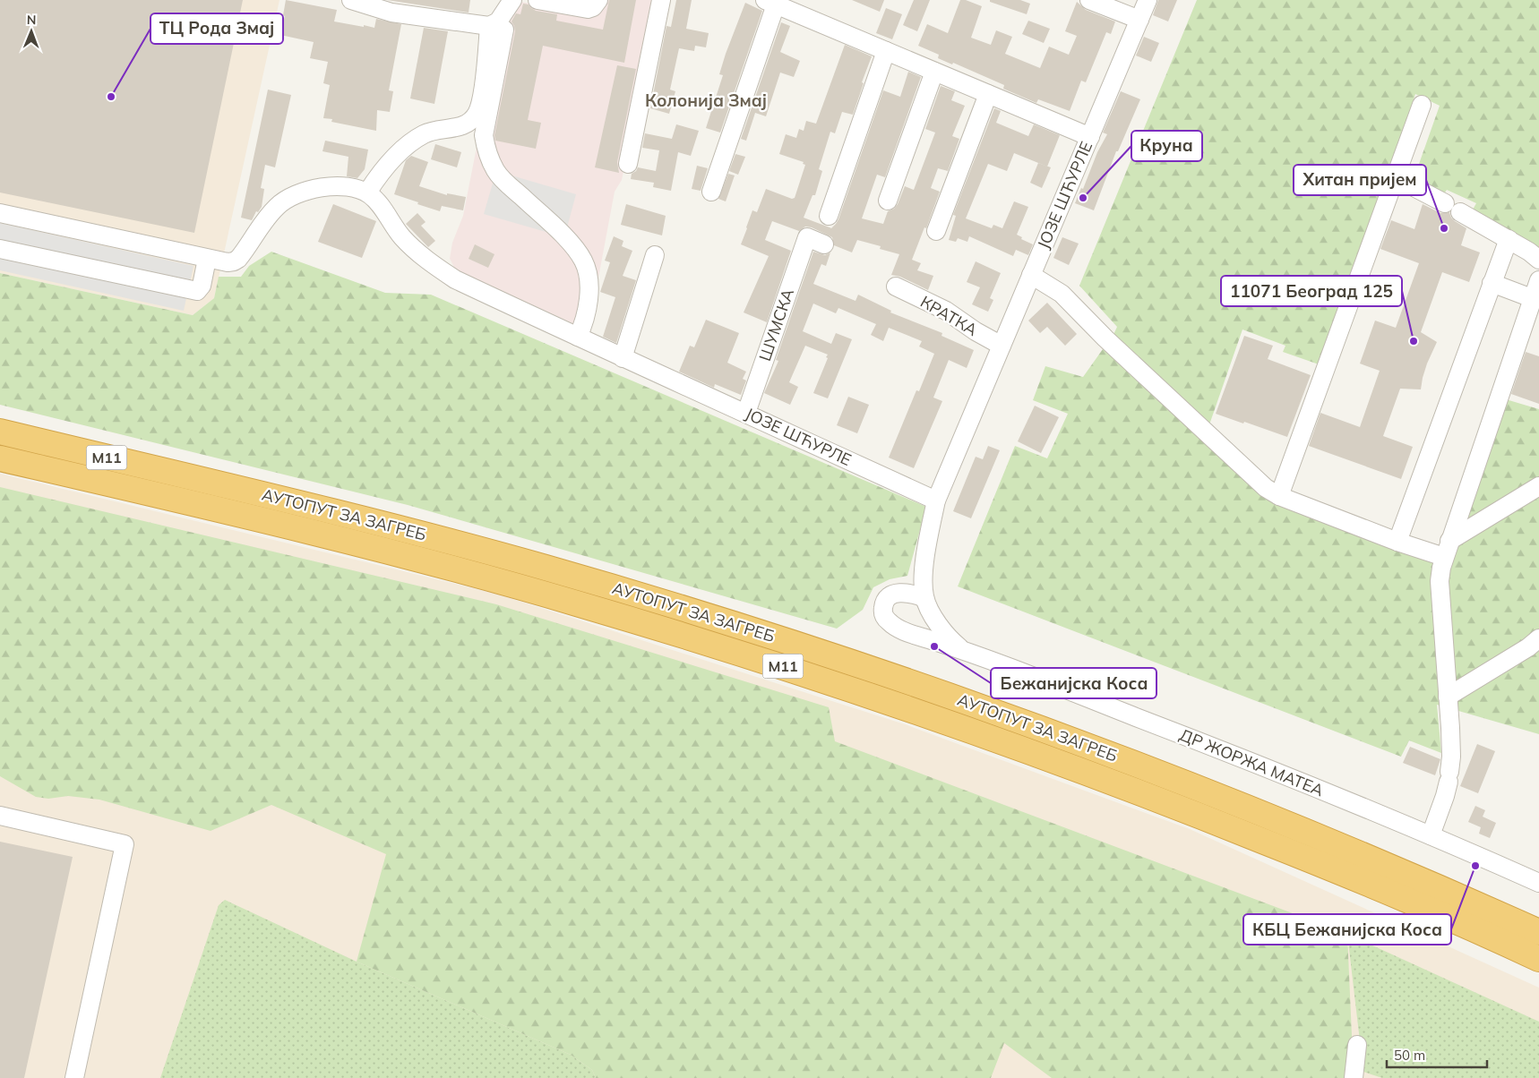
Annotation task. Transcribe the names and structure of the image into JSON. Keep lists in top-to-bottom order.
{
  "streets": {
    "highway": ["M11", "АУТОПУТ ЗА ЗАГРЕБ"],
    "street": [
      "ЈОЗЕ ШЋУРЛЕ",
      "КРАТКА",
      "ШУМСКА",
      "ДР ЖОРЖА МАТЕА"
    ]
  },
  "crossings": [
    ["ЈОЗЕ ШЋУРЛЕ", "КРАТКА"],
    ["ЈОЗЕ ШЋУРЛЕ", "ШУМСКА"]
  ],
  "districts": ["Колонија Змај"],
  "places": [
    "ТЦ Рода Змај",
    "Круна",
    "Хитан пријем",
    "11071 Београд 125",
    "Бежанијска Коса",
    "КБЦ Бежанијска Коса"
  ],
  "scale_bar": "50 m",
  "north": "top"
}
